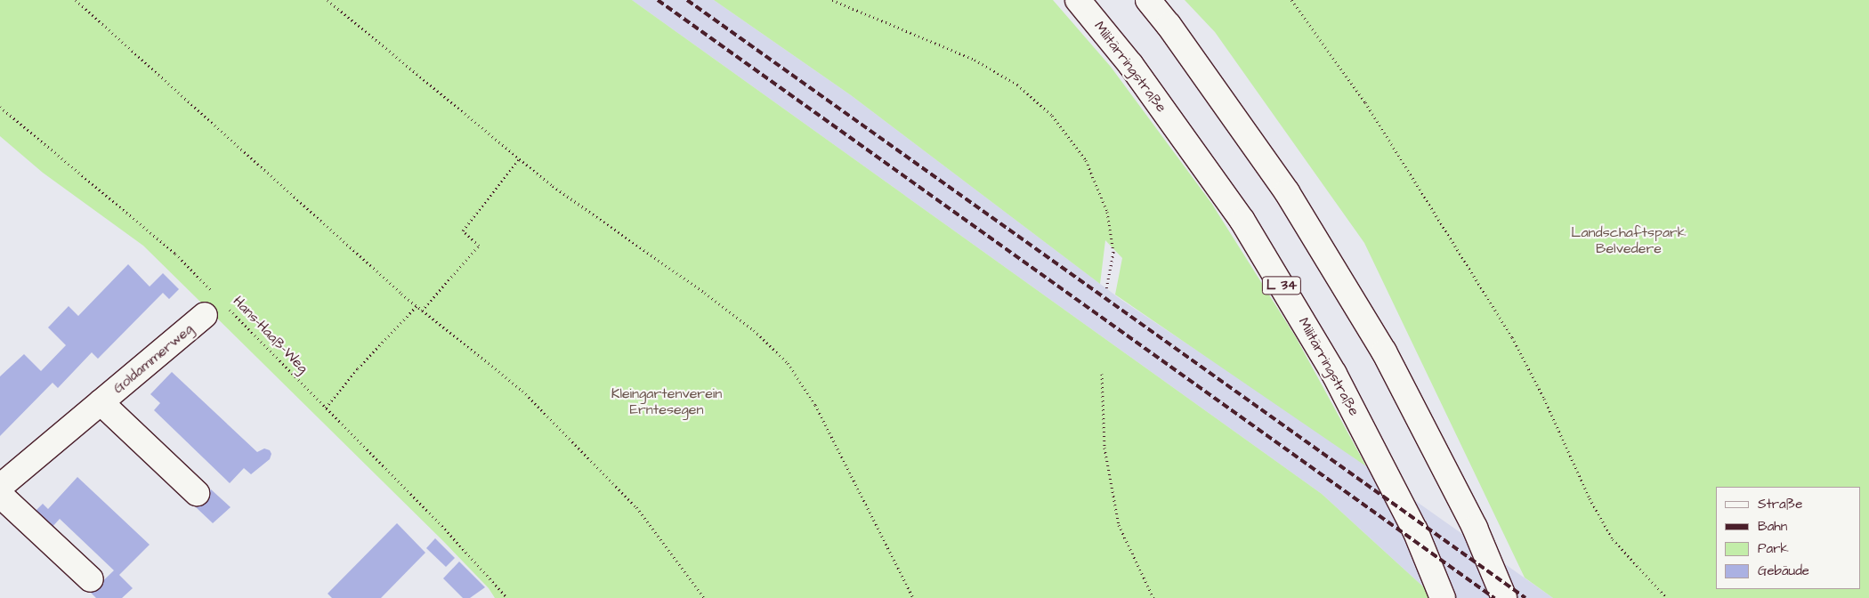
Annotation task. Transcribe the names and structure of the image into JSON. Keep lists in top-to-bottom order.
{
  "streets": {
    "main road": ["Militärringstraße", "L 34", "Goldammerweg"],
    "path": ["Hans-Haaß-Weg"]
  },
  "crossings": [
    ["Hans-Haaß-Weg", "Goldammerweg"]
  ],
  "parks": ["Landschaftspark Belvedere", "Kleingartenverein Erntesegen"],
  "legend": [
    "Straße",
    "Bahn",
    "Park",
    "Gebäude"
  ]
}
